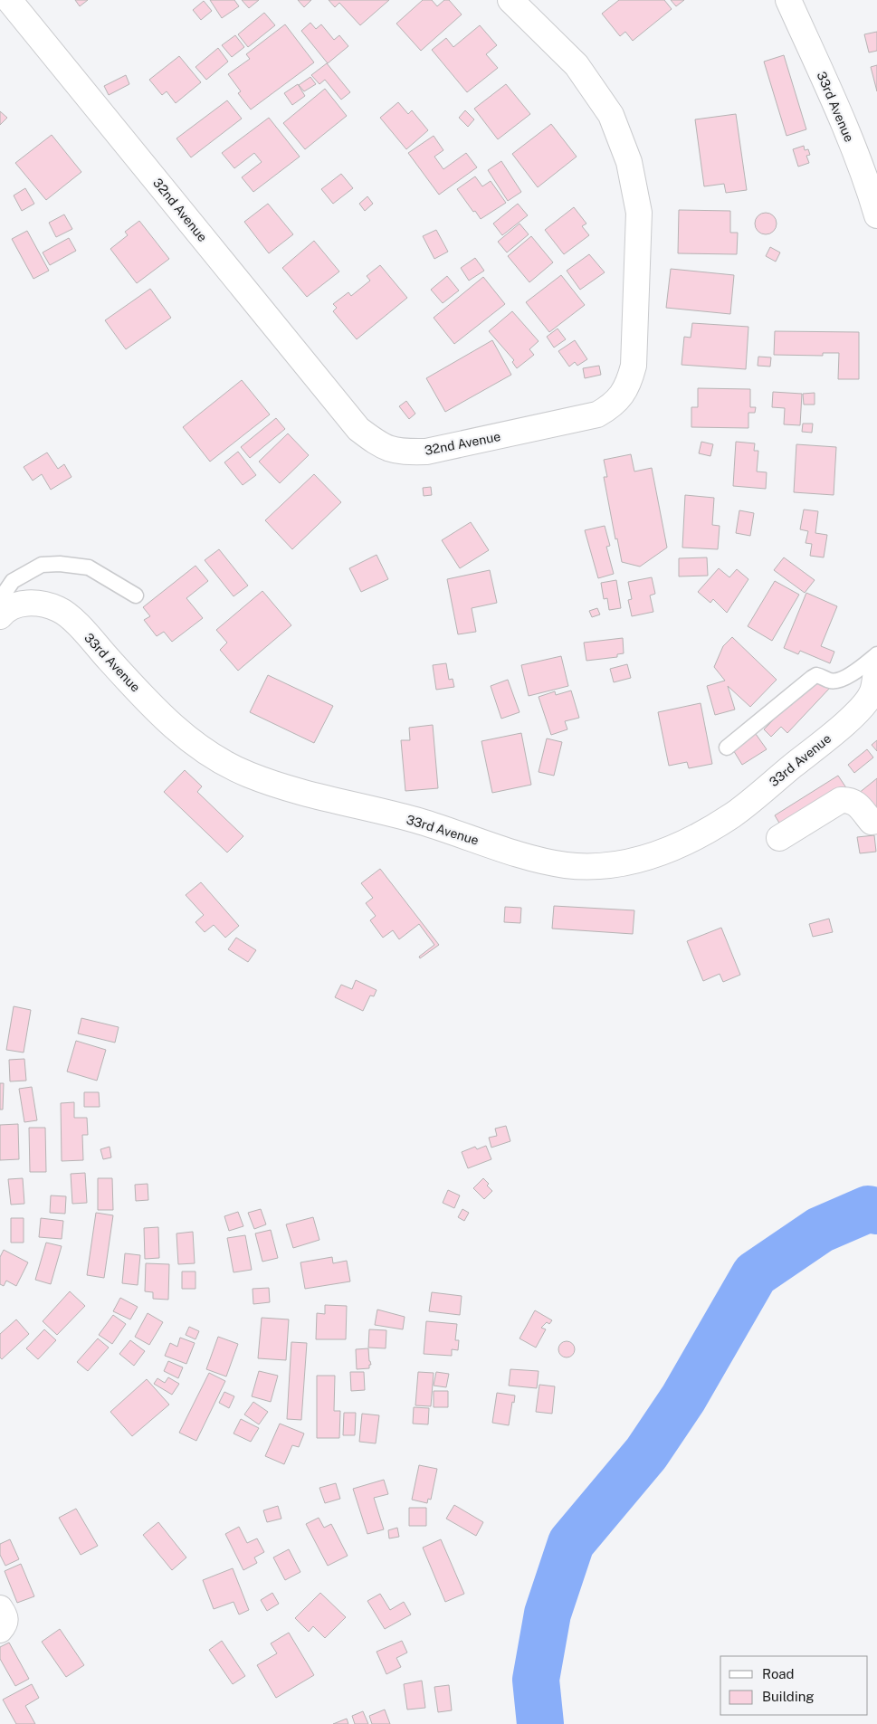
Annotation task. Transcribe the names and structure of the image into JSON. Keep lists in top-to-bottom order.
{
  "streets": {
    "street": ["33rd Avenue", "32nd Avenue"]
  },
  "legend": ["Road", "Building"]
}
